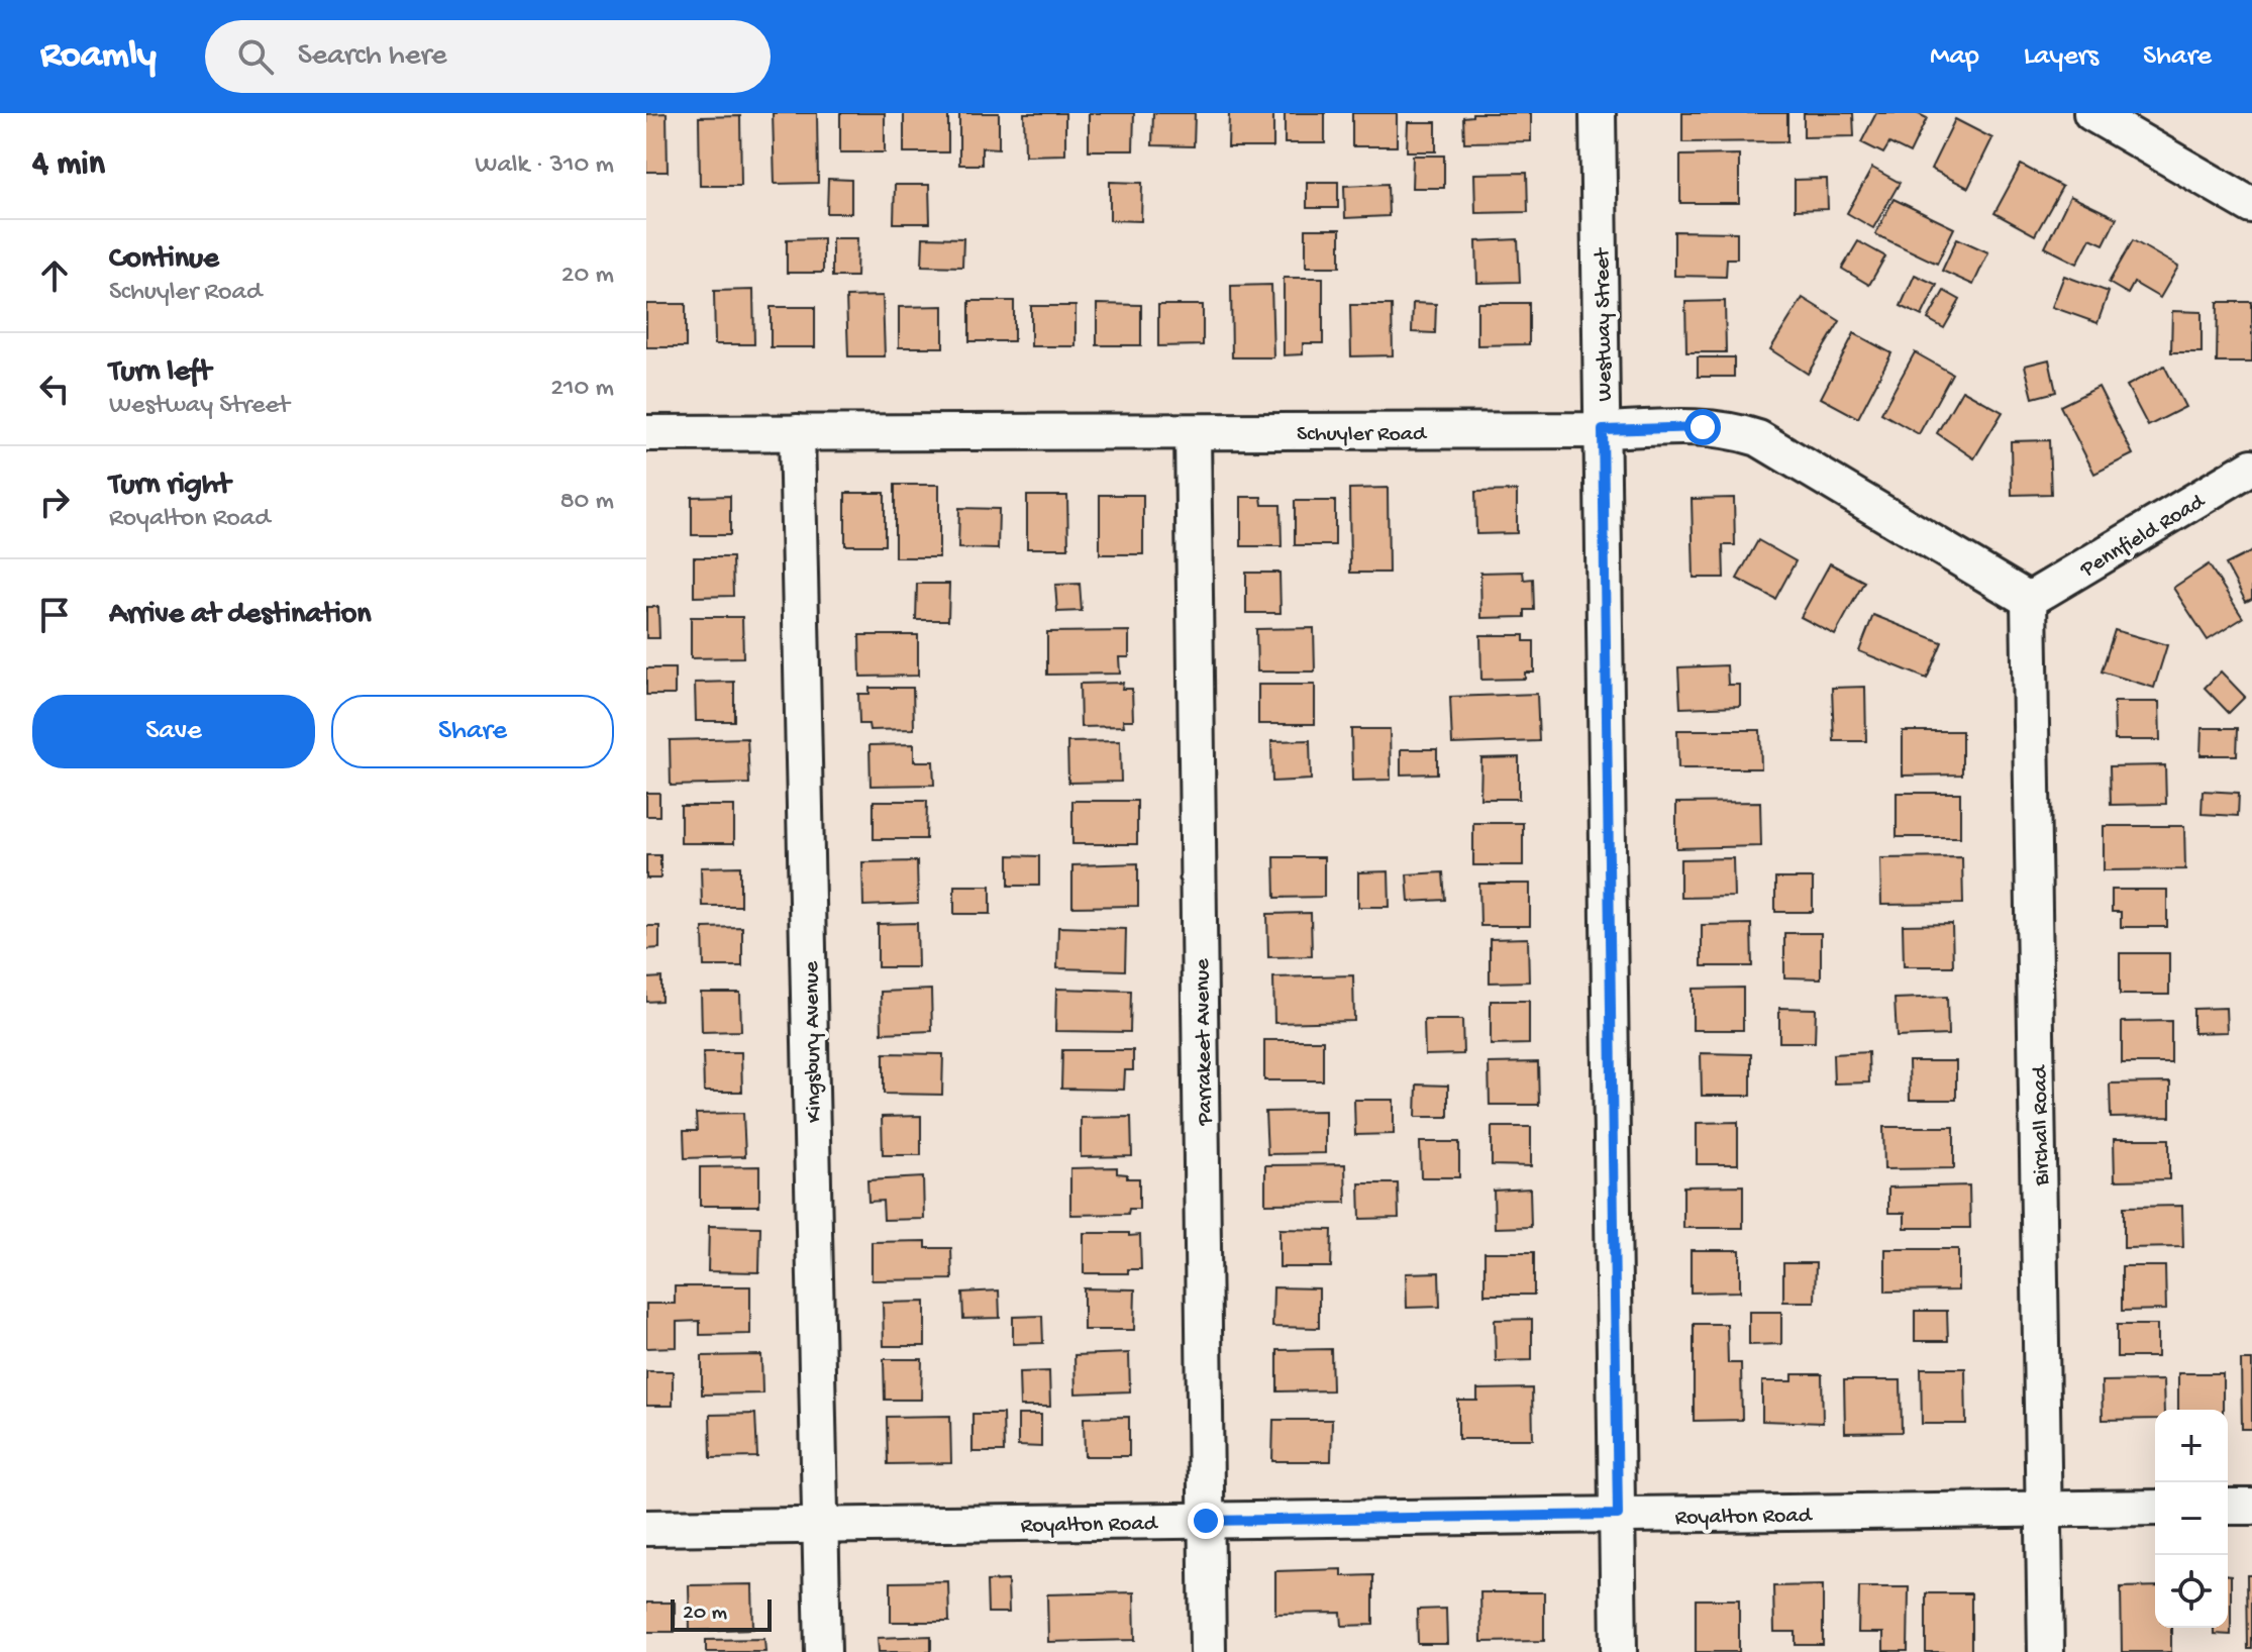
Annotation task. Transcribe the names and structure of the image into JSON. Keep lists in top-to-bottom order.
{
  "streets": {
    "street": [
      "Westway Street",
      "Schuyler Road",
      "Pennfield Road",
      "Kingsbury Avenue",
      "Parrakeet Avenue",
      "Birchall Road",
      "Royalton Road"
    ]
  },
  "crossings": [
    ["Westway Street", "Schuyler Road"],
    ["Westway Street", "Royalton Road"],
    ["Schuyler Road", "Pennfield Road"],
    ["Schuyler Road", "Kingsbury Avenue"],
    ["Schuyler Road", "Parrakeet Avenue"],
    ["Schuyler Road", "Birchall Road"],
    ["Pennfield Road", "Birchall Road"],
    ["Kingsbury Avenue", "Royalton Road"],
    ["Parrakeet Avenue", "Royalton Road"],
    ["Birchall Road", "Royalton Road"]
  ],
  "scale_bar": "20 m",
  "page": {
    "header": "Roamly",
    "search": "Search here",
    "nav": ["Map", "Layers", "Share"],
    "heading": ["4 min", "Walk · 310 m"],
    "list": [
      ["Continue", "Schuyler Road", "20 m"],
      ["Turn left", "Westway Street", "210 m"],
      ["Turn right", "Royalton Road", "80 m"],
      "Arrive at destination"
    ],
    "buttons": ["Save", "Share"],
    "map_buttons": ["+", "−"],
    "scale": "20 m"
  }
}
